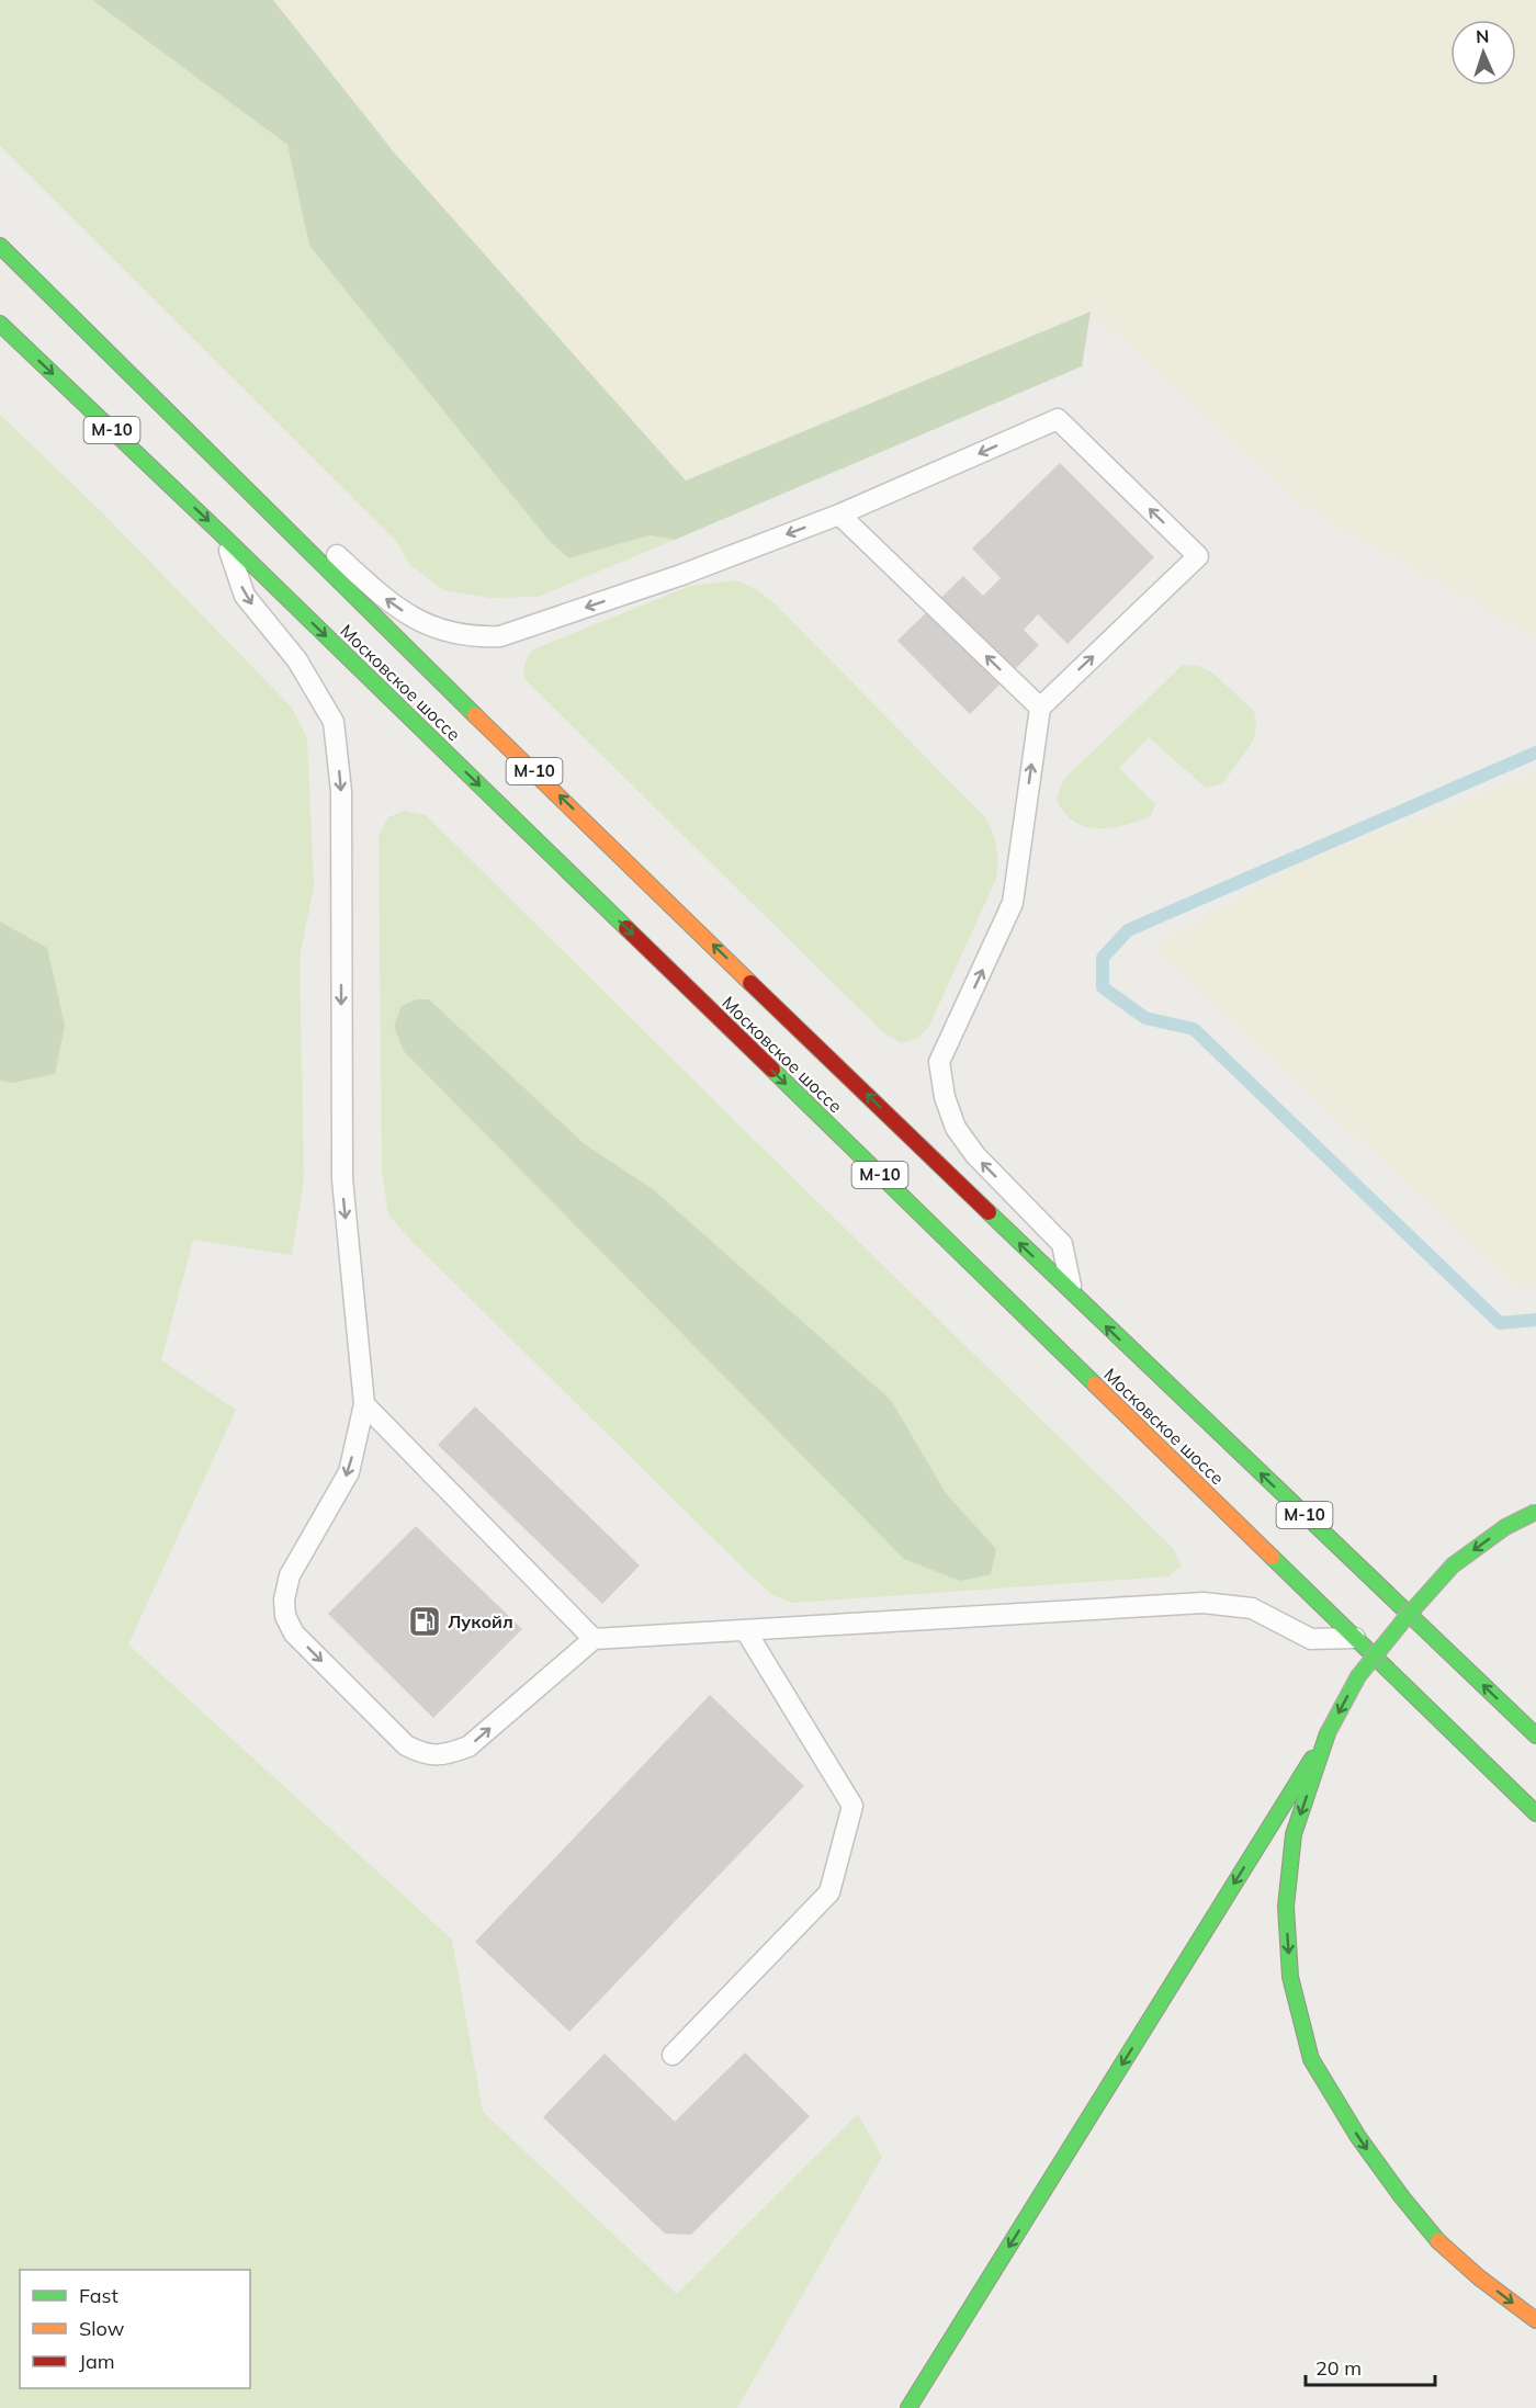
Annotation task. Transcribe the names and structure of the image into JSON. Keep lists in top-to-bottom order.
{
  "streets": {
    "main road": ["М-10", "Московское шоссе"]
  },
  "places": {
    "fuel station": ["Лукойл"]
  },
  "legend": ["Fast", "Slow", "Jam"],
  "scale_bar": "20 m",
  "north": "top"
}
